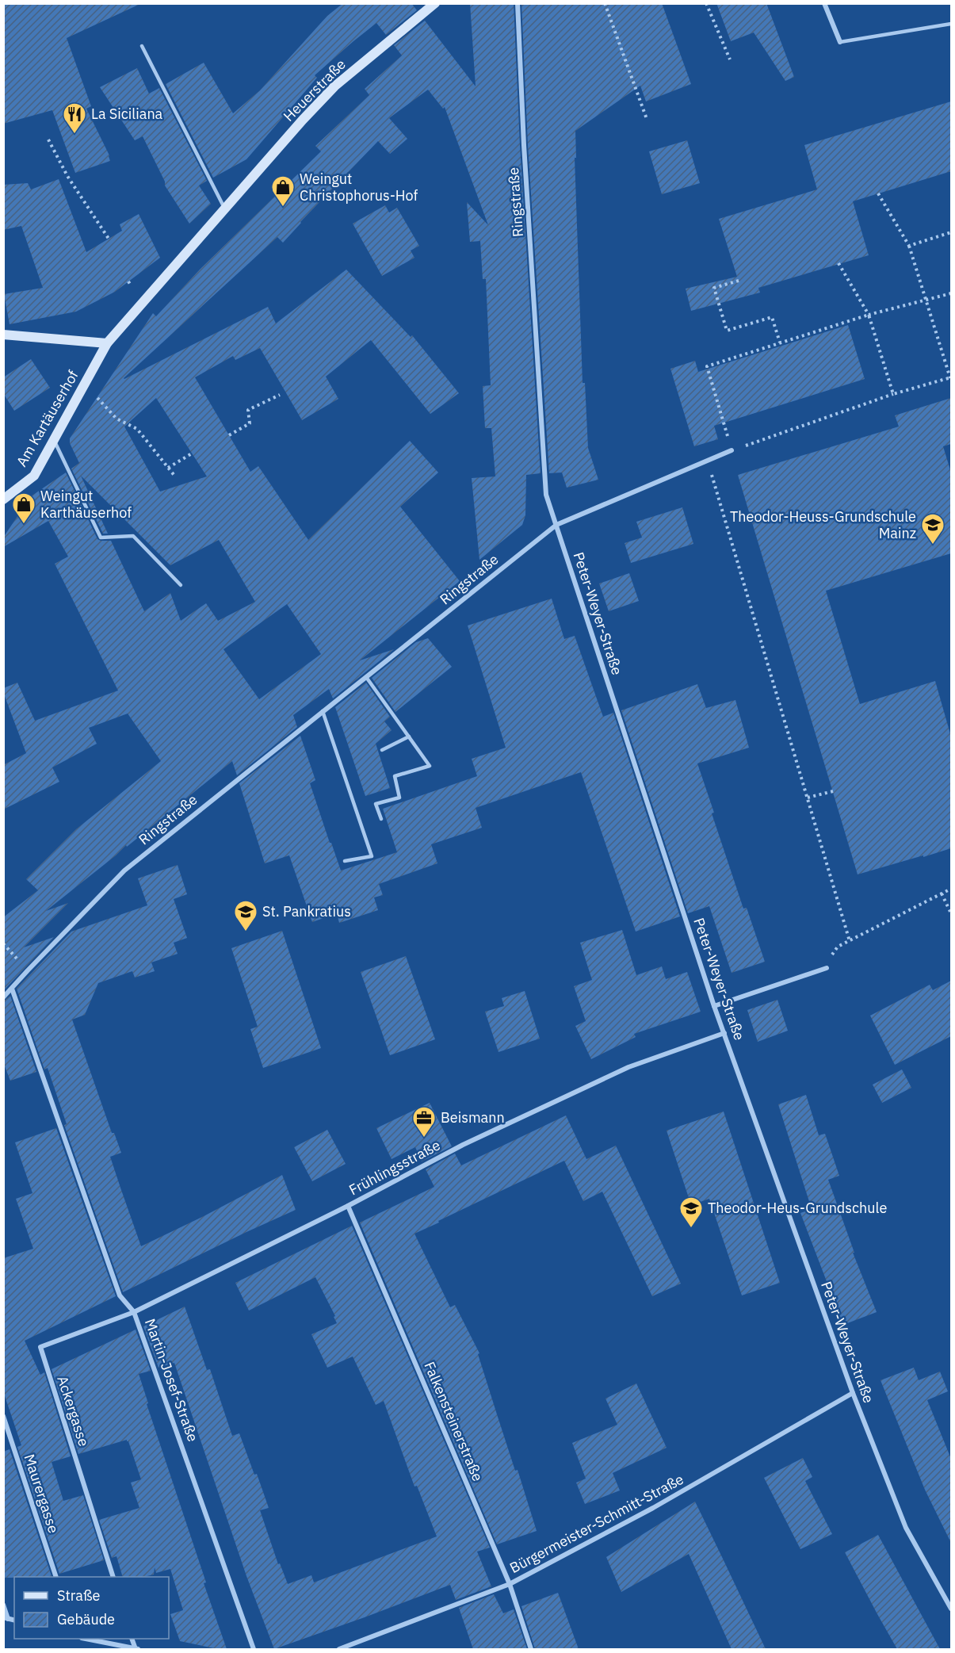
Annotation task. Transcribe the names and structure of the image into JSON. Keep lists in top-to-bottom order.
{
  "streets": {
    "street": [
      "Heuerstraße",
      "Ringstraße",
      "Am Kartäuserhof",
      "Peter-Weyer-Straße",
      "Frühlingsstraße",
      "Martin-Josef-Straße",
      "Ackergasse",
      "Falkensteinerstraße",
      "Maurergasse",
      "Bürgermeister-Schmitt-Straße"
    ]
  },
  "crossings": [
    ["Heuerstraße", "Am Kartäuserhof"],
    ["Ringstraße", "Peter-Weyer-Straße"],
    ["Ringstraße", "Martin-Josef-Straße"],
    ["Peter-Weyer-Straße", "Frühlingsstraße"],
    ["Peter-Weyer-Straße", "Bürgermeister-Schmitt-Straße"],
    ["Frühlingsstraße", "Martin-Josef-Straße"],
    ["Frühlingsstraße", "Ackergasse"],
    ["Frühlingsstraße", "Falkensteinerstraße"],
    ["Martin-Josef-Straße", "Ackergasse"],
    ["Falkensteinerstraße", "Bürgermeister-Schmitt-Straße"]
  ],
  "places": {
    "restaurant": ["La Siciliana"],
    "shop": ["Weingut Christophorus-Hof", "Weingut Karthäuserhof"],
    "school or university": ["Theodor-Heuss-Grundschule Mainz", "St. Pankratius", "Theodor-Heus-Grundschule"],
    "office": ["Beismann"]
  },
  "legend": ["Straße", "Gebäude"]
}
